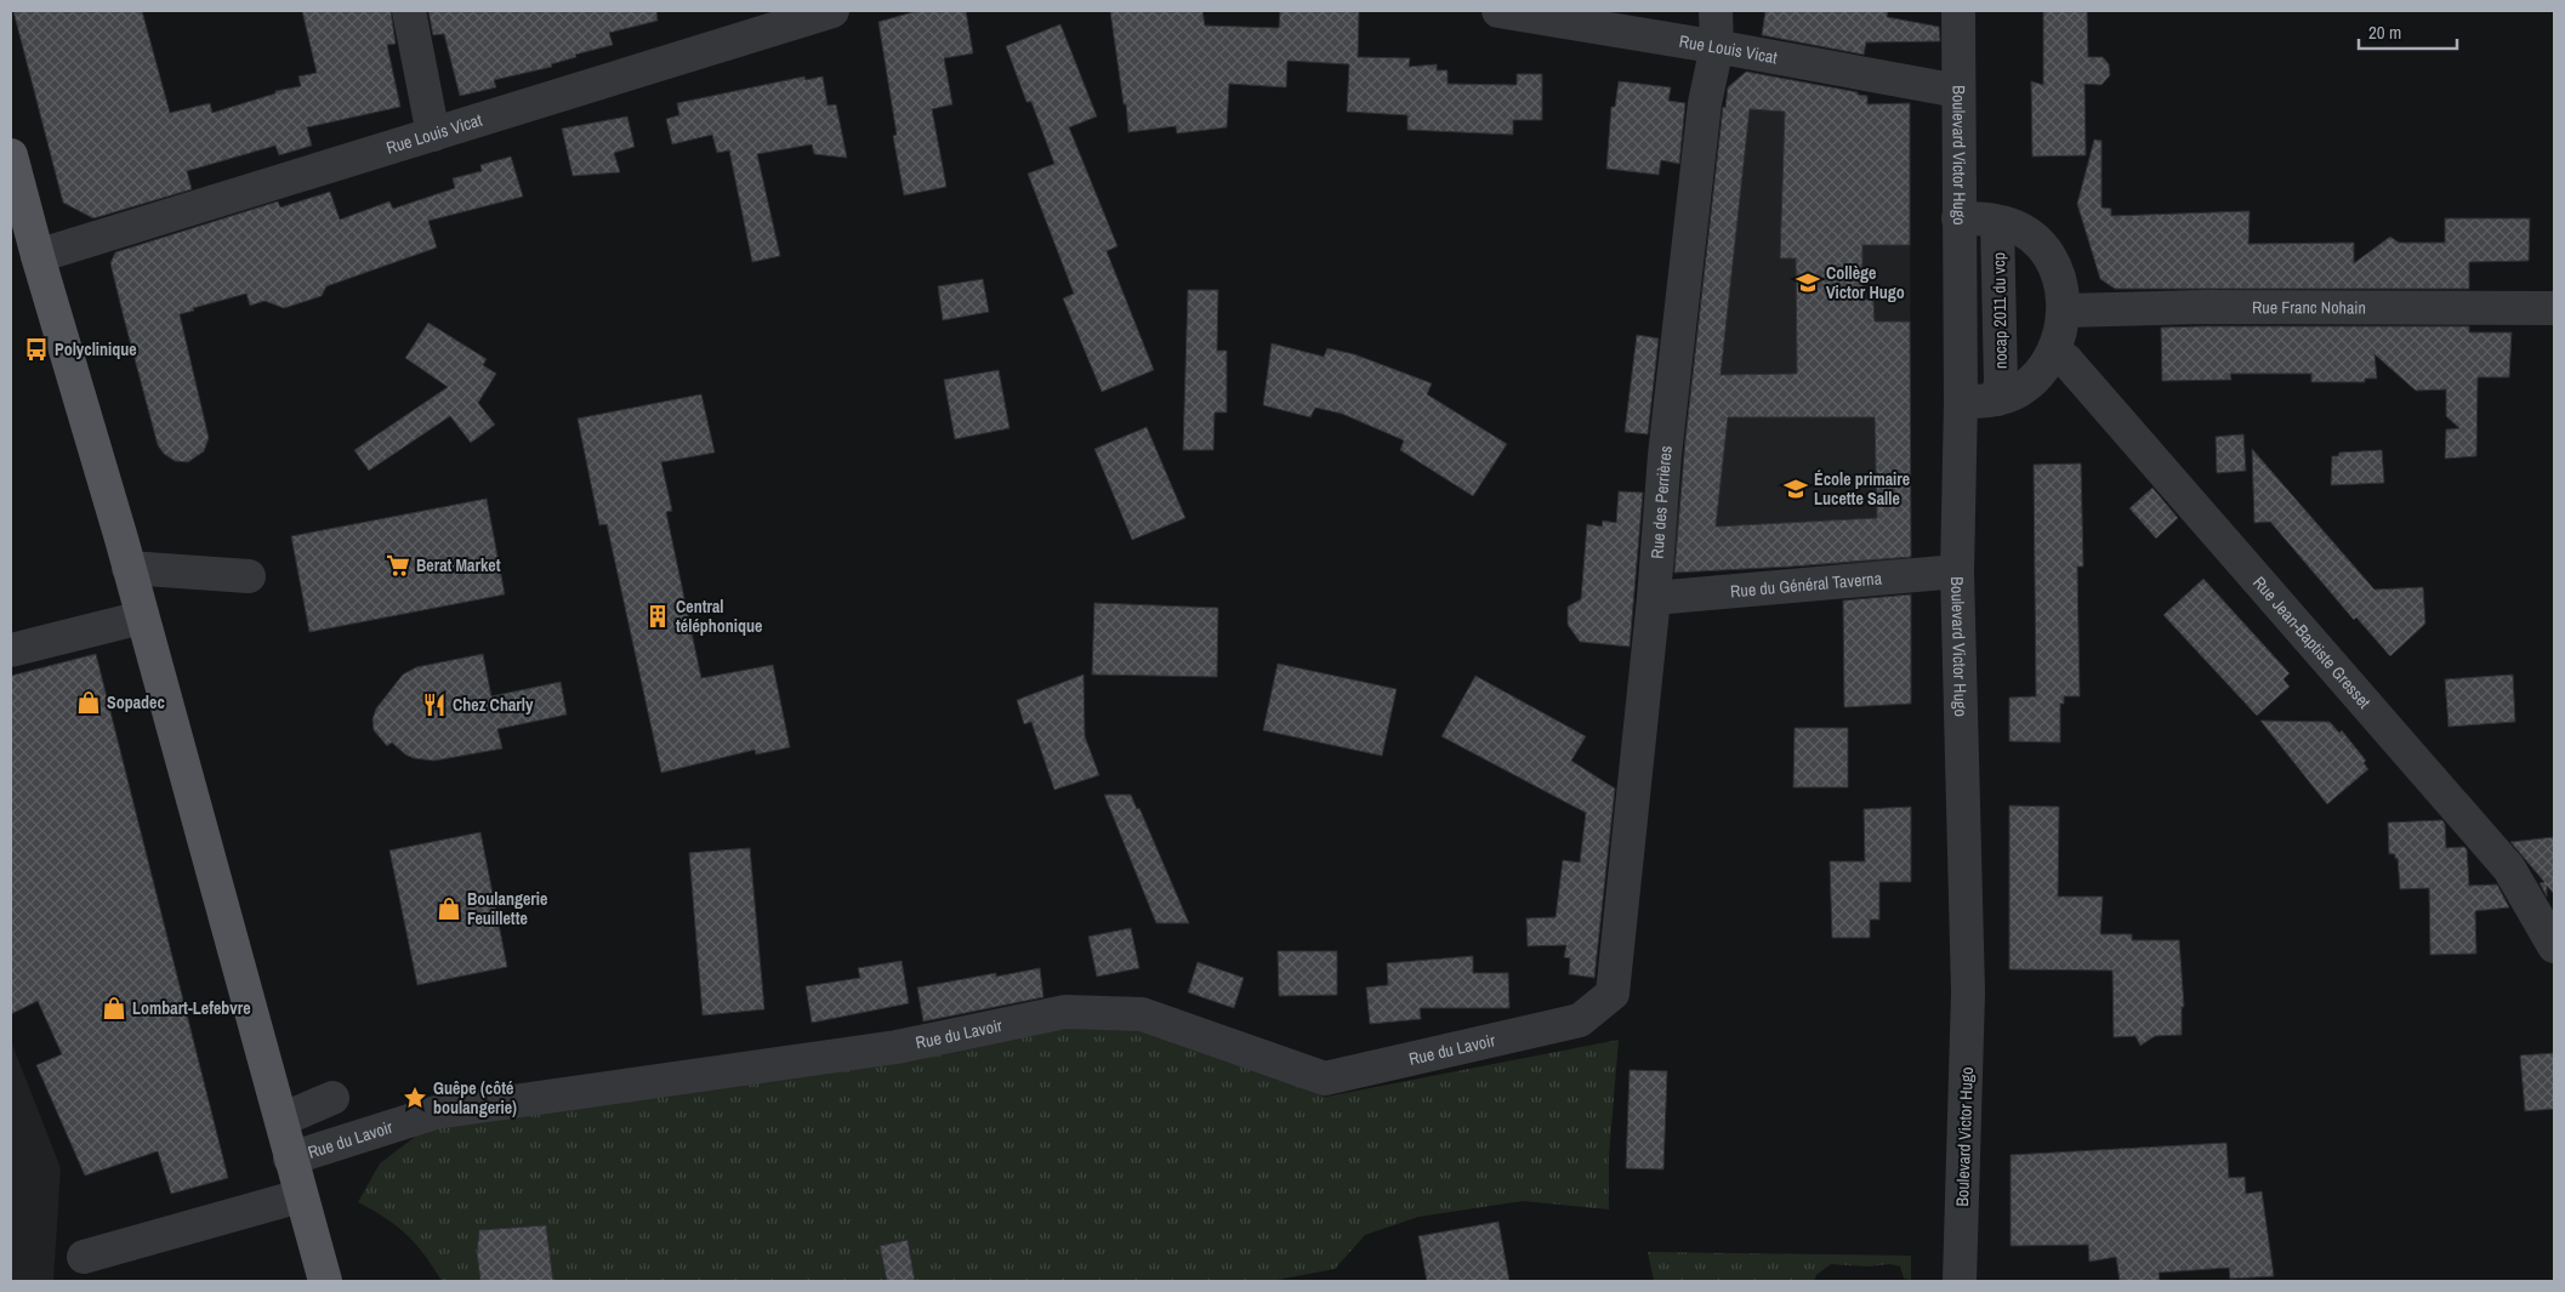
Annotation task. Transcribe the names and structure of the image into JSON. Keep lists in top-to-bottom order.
{
  "streets": {
    "street": [
      "Rue Louis Vicat",
      "Boulevard Victor Hugo",
      "Rue Franc Nohain",
      "nocap 2011 du vcp",
      "Rue des Perrières",
      "Rue du Général Taverna",
      "Rue Jean-Baptiste Gresset",
      "Rue du Lavoir"
    ]
  },
  "crossings": [
    ["Rue Louis Vicat", "Boulevard Victor Hugo"],
    ["Rue Louis Vicat", "Rue des Perrières"],
    ["Boulevard Victor Hugo", "Rue du Général Taverna"],
    ["Rue des Perrières", "Rue du Général Taverna"],
    ["Rue des Perrières", "Rue du Lavoir"]
  ],
  "places": {
    "school or university": ["Collège Victor Hugo", "École primaire Lucette Salle"],
    "bus stop": ["Polyclinique"],
    "supermarket": ["Berat Market"],
    "building": ["Central téléphonique"],
    "shop": ["Sopadec", "Boulangerie Feuillette", "Lombart-Lefebvre"],
    "restaurant": ["Chez Charly"],
    "place": ["Guêpe (côté boulangerie)"]
  },
  "scale_bar": "20 m"
}
